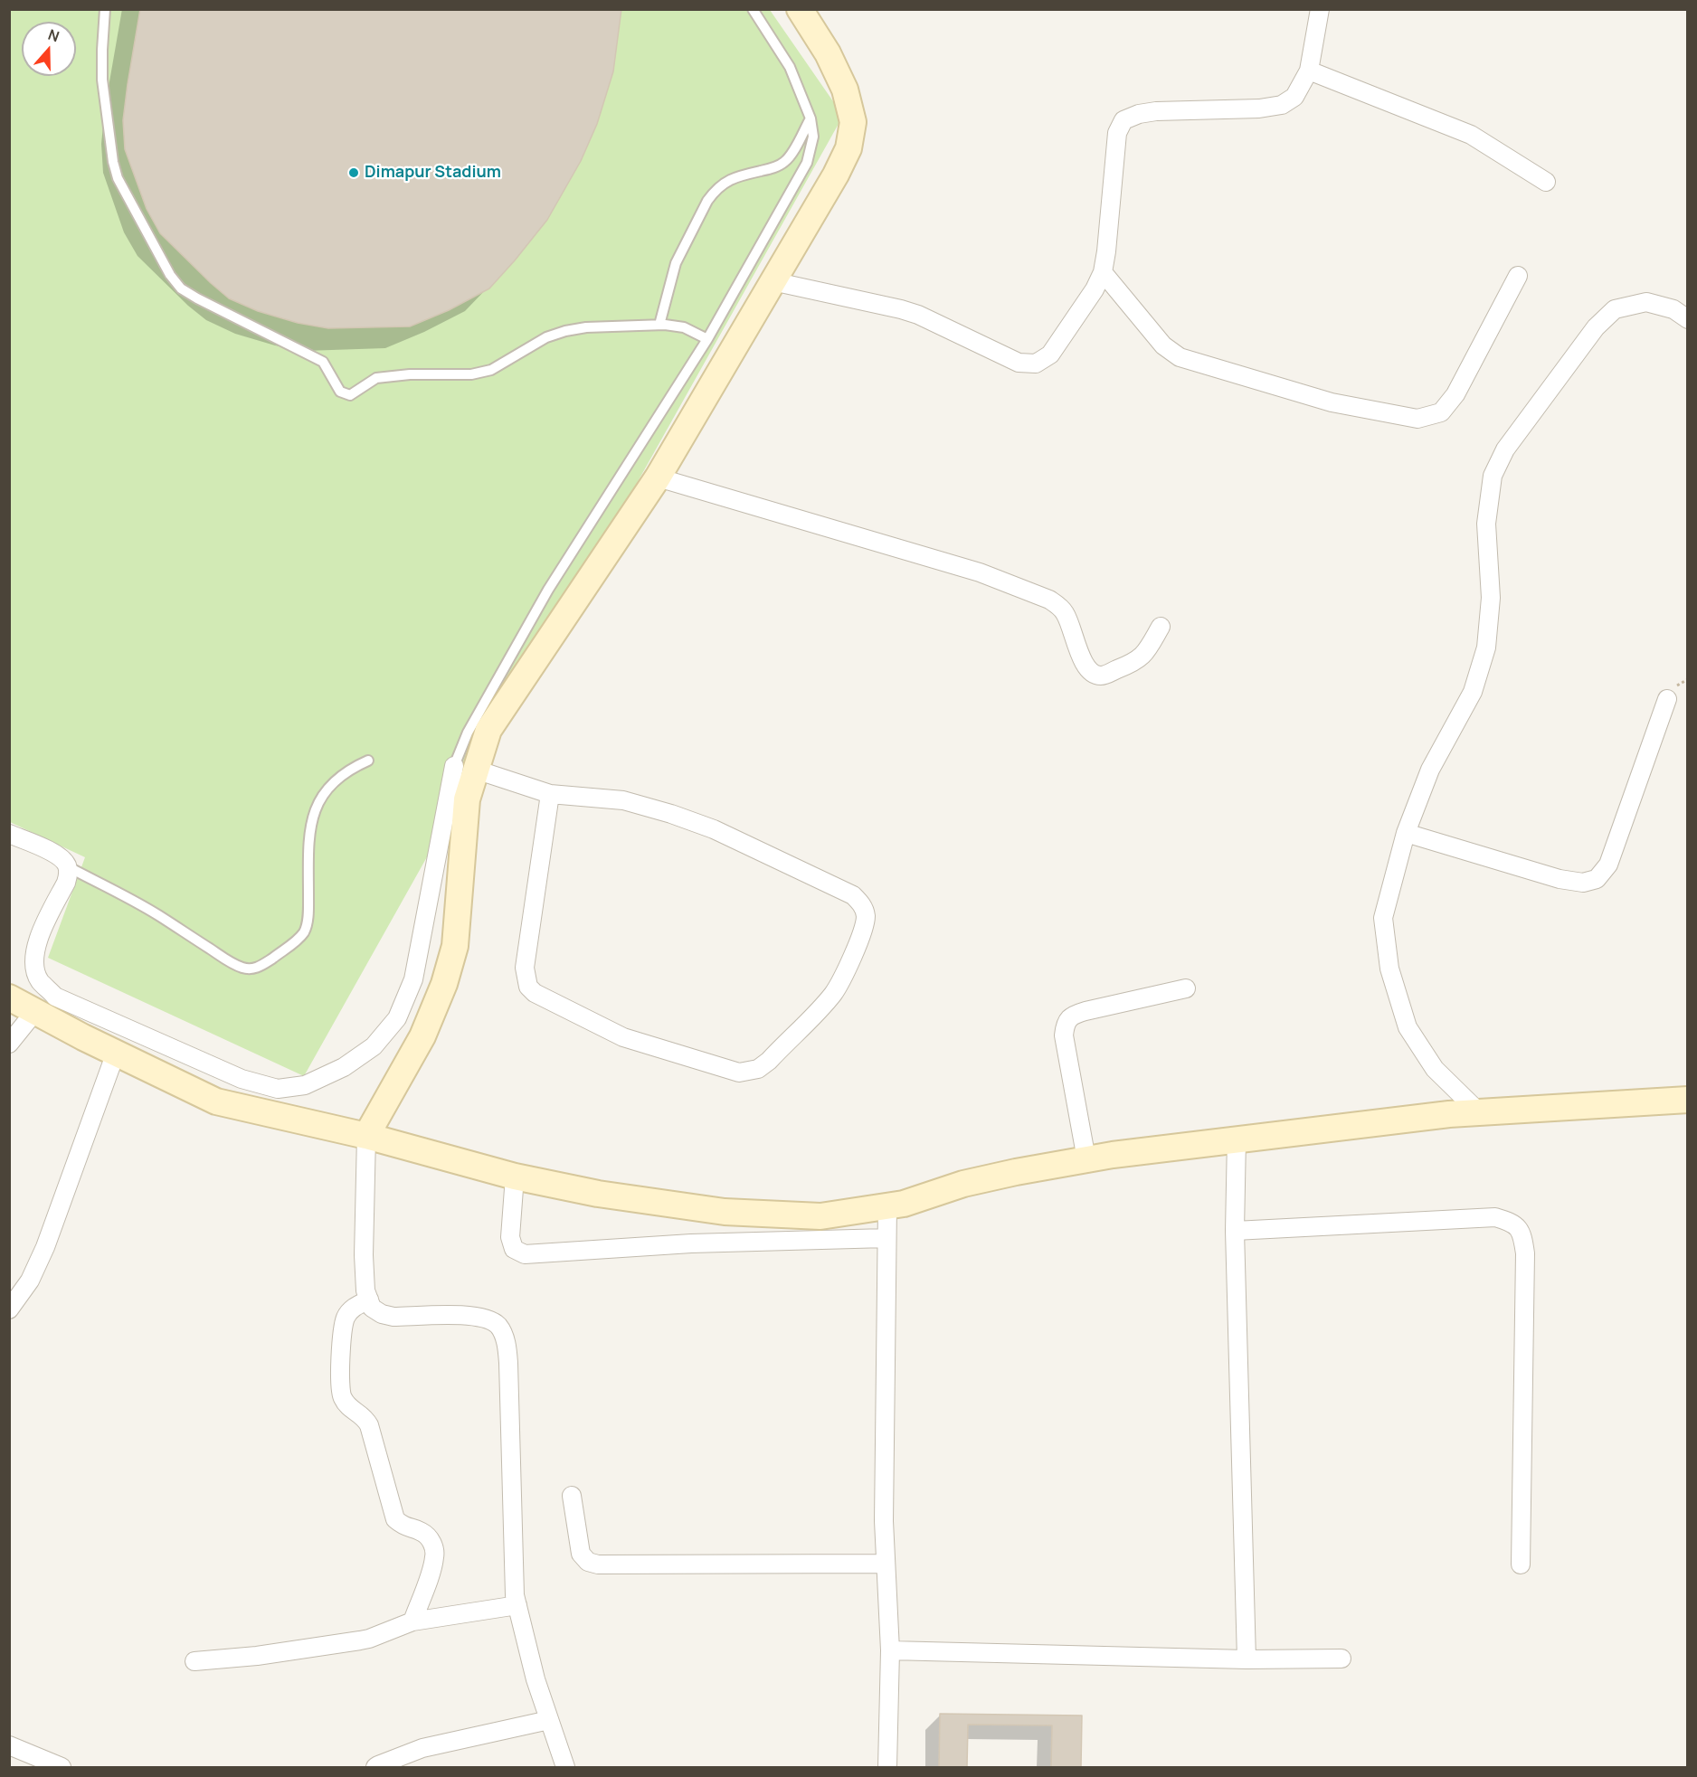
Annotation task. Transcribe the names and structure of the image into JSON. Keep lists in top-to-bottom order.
{
  "places": ["Dimapur Stadium"],
  "north": "top"
}
